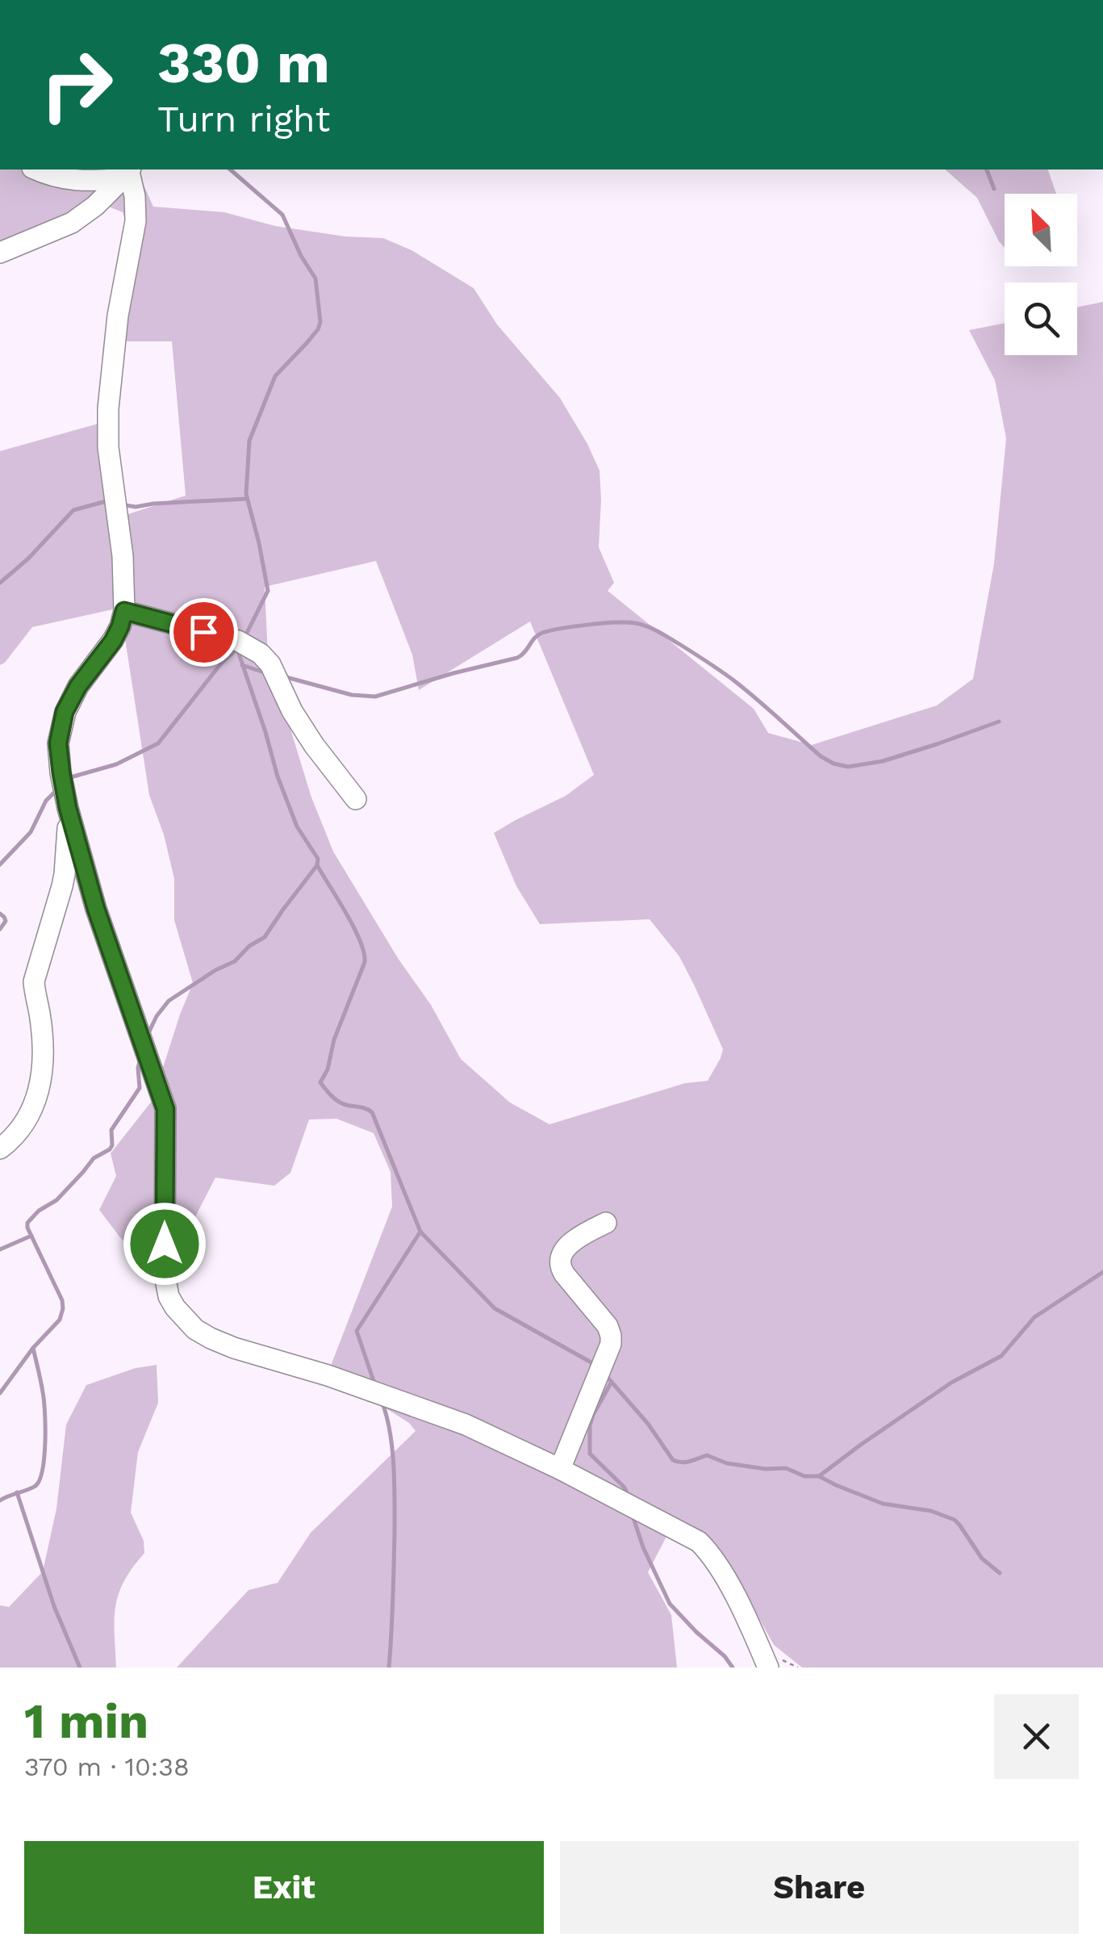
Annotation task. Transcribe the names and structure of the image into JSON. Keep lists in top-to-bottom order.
{
  "north": "top left",
  "page": {
    "turn": ["330 m", "Turn right"],
    "heading": ["1 min", "370 m · 10:38"],
    "buttons": ["Exit", "Share"]
  }
}
